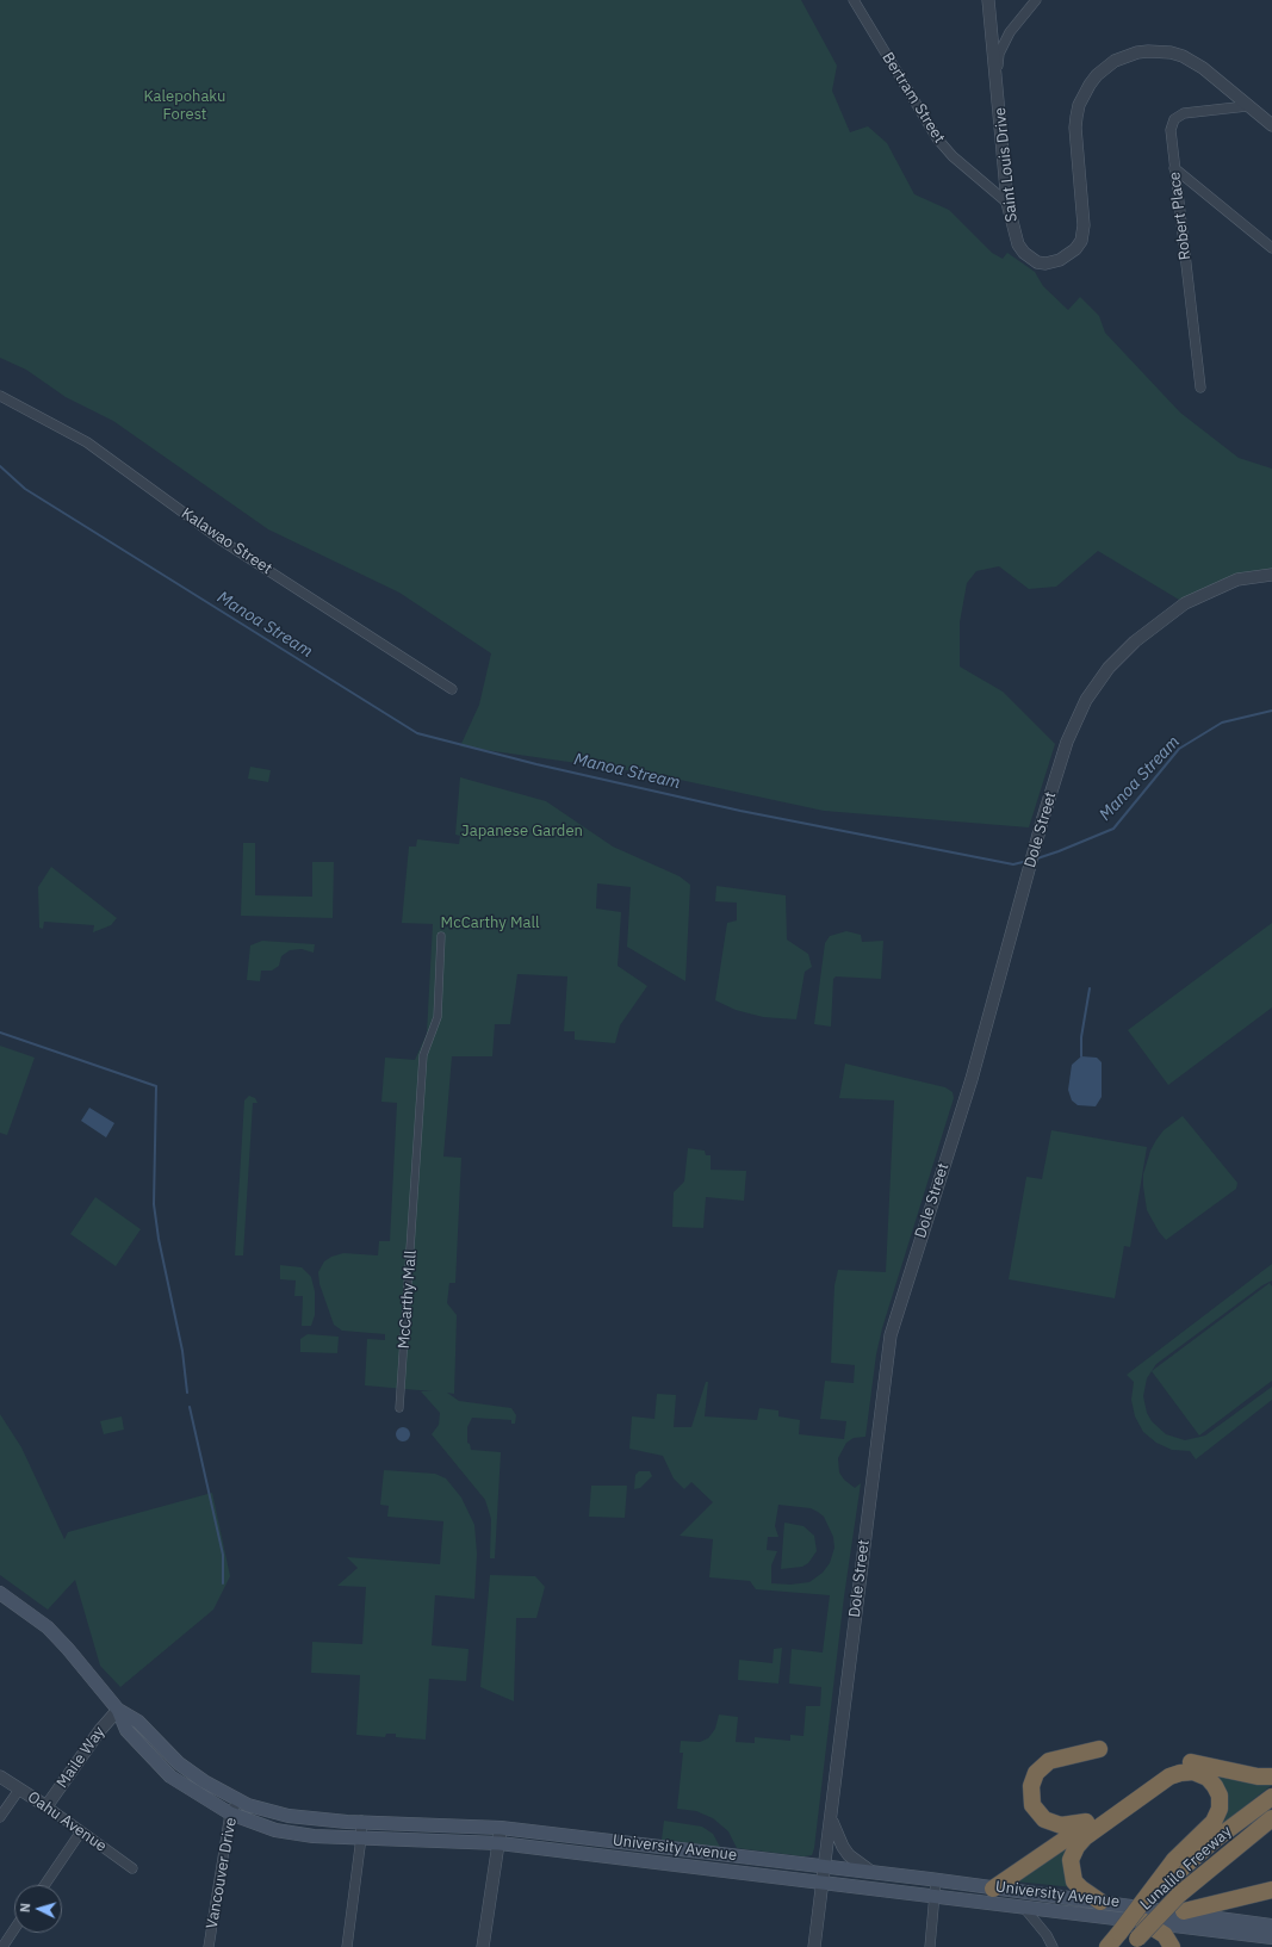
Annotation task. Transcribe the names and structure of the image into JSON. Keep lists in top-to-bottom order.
{
  "streets": {
    "highway": ["Lunalilo Freeway"],
    "main road": ["University Avenue"],
    "street": [
      "Bertram Street",
      "Saint Louis Drive",
      "Robert Place",
      "Kalawao Street",
      "Dole Street",
      "McCarthy Mall",
      "Maile Way",
      "Oahu Avenue",
      "Vancouver Drive"
    ]
  },
  "crossings": [
    ["Bertram Street", "Saint Louis Drive"],
    ["Saint Louis Drive", "Robert Place"],
    ["Dole Street", "University Avenue"],
    ["Maile Way", "Oahu Avenue"],
    ["Maile Way", "University Avenue"],
    ["University Avenue", "Lunalilo Freeway"],
    ["University Avenue", "Vancouver Drive"]
  ],
  "water": ["Manoa Stream"],
  "parks": ["Kalepohaku Forest", "Japanese Garden", "McCarthy Mall"],
  "north": "left"
}
